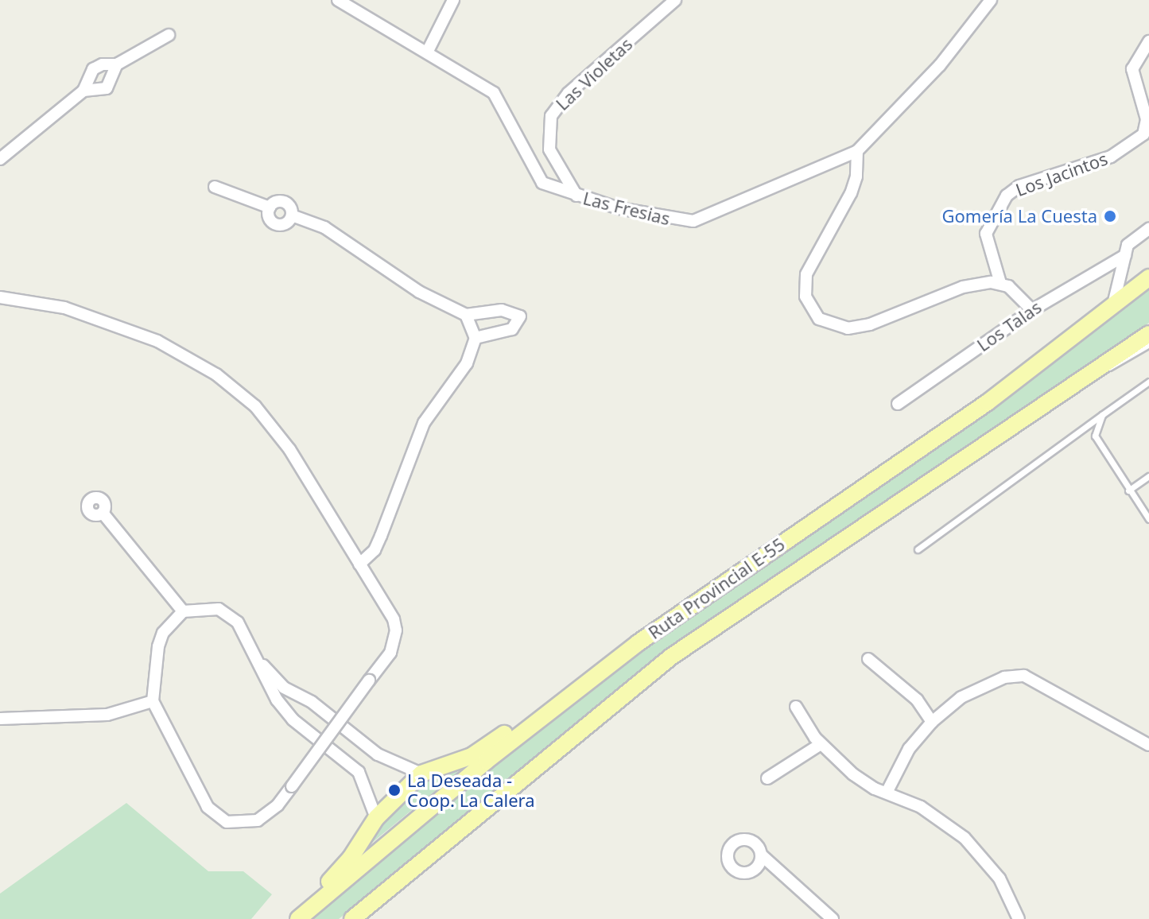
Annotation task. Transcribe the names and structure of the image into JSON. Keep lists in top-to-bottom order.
{
  "streets": {
    "main road": ["Ruta Provincial E-55"],
    "street": [
      "Las Violetas",
      "Los Jacintos",
      "Las Fresias",
      "Los Talas"
    ]
  },
  "crossings": [
    ["Las Violetas", "Las Fresias"]
  ],
  "places": ["Gomería La Cuesta", "La Deseada - Coop. La Calera"]
}
